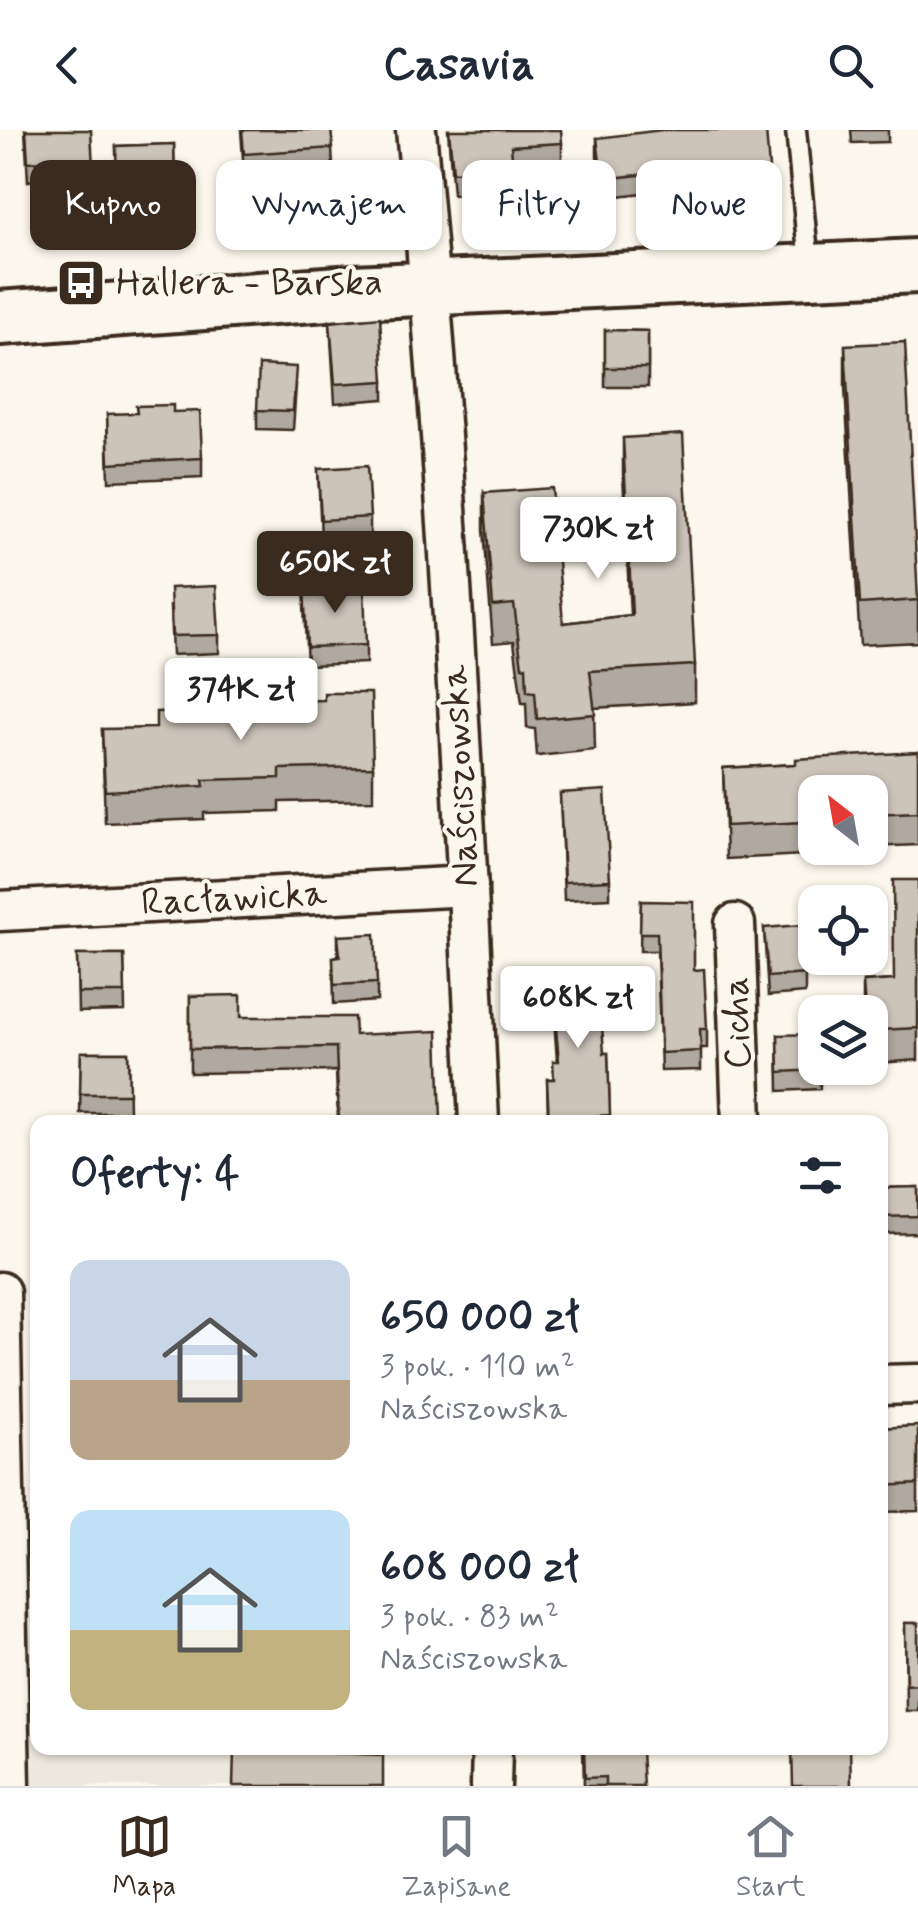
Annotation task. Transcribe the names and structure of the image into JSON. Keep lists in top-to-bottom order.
{
  "streets": {
    "street": ["Naściszowska", "Racławicka", "Cicha"]
  },
  "crossings": [
    ["Naściszowska", "Racławicka"]
  ],
  "places": {
    "bus stop": ["Hallera - Barska"]
  },
  "north": "top left",
  "page": {
    "header": "Casavia",
    "chip": [
      "Kupno",
      "Wynajem",
      "Filtry",
      "Nowe"
    ],
    "price": [
      "730K zł",
      "650K zł",
      "374K zł",
      "608K zł"
    ],
    "heading": "Oferty: 4",
    "list": [
      {
        "name": "650 000 zł",
        "note": "3 pok. · 110 m² · Naściszowska"
      },
      {
        "name": "608 000 zł",
        "note": "3 pok. · 83 m² · Naściszowska"
      }
    ],
    "tabs": ["Mapa", "Zapisane", "Start"]
  }
}
